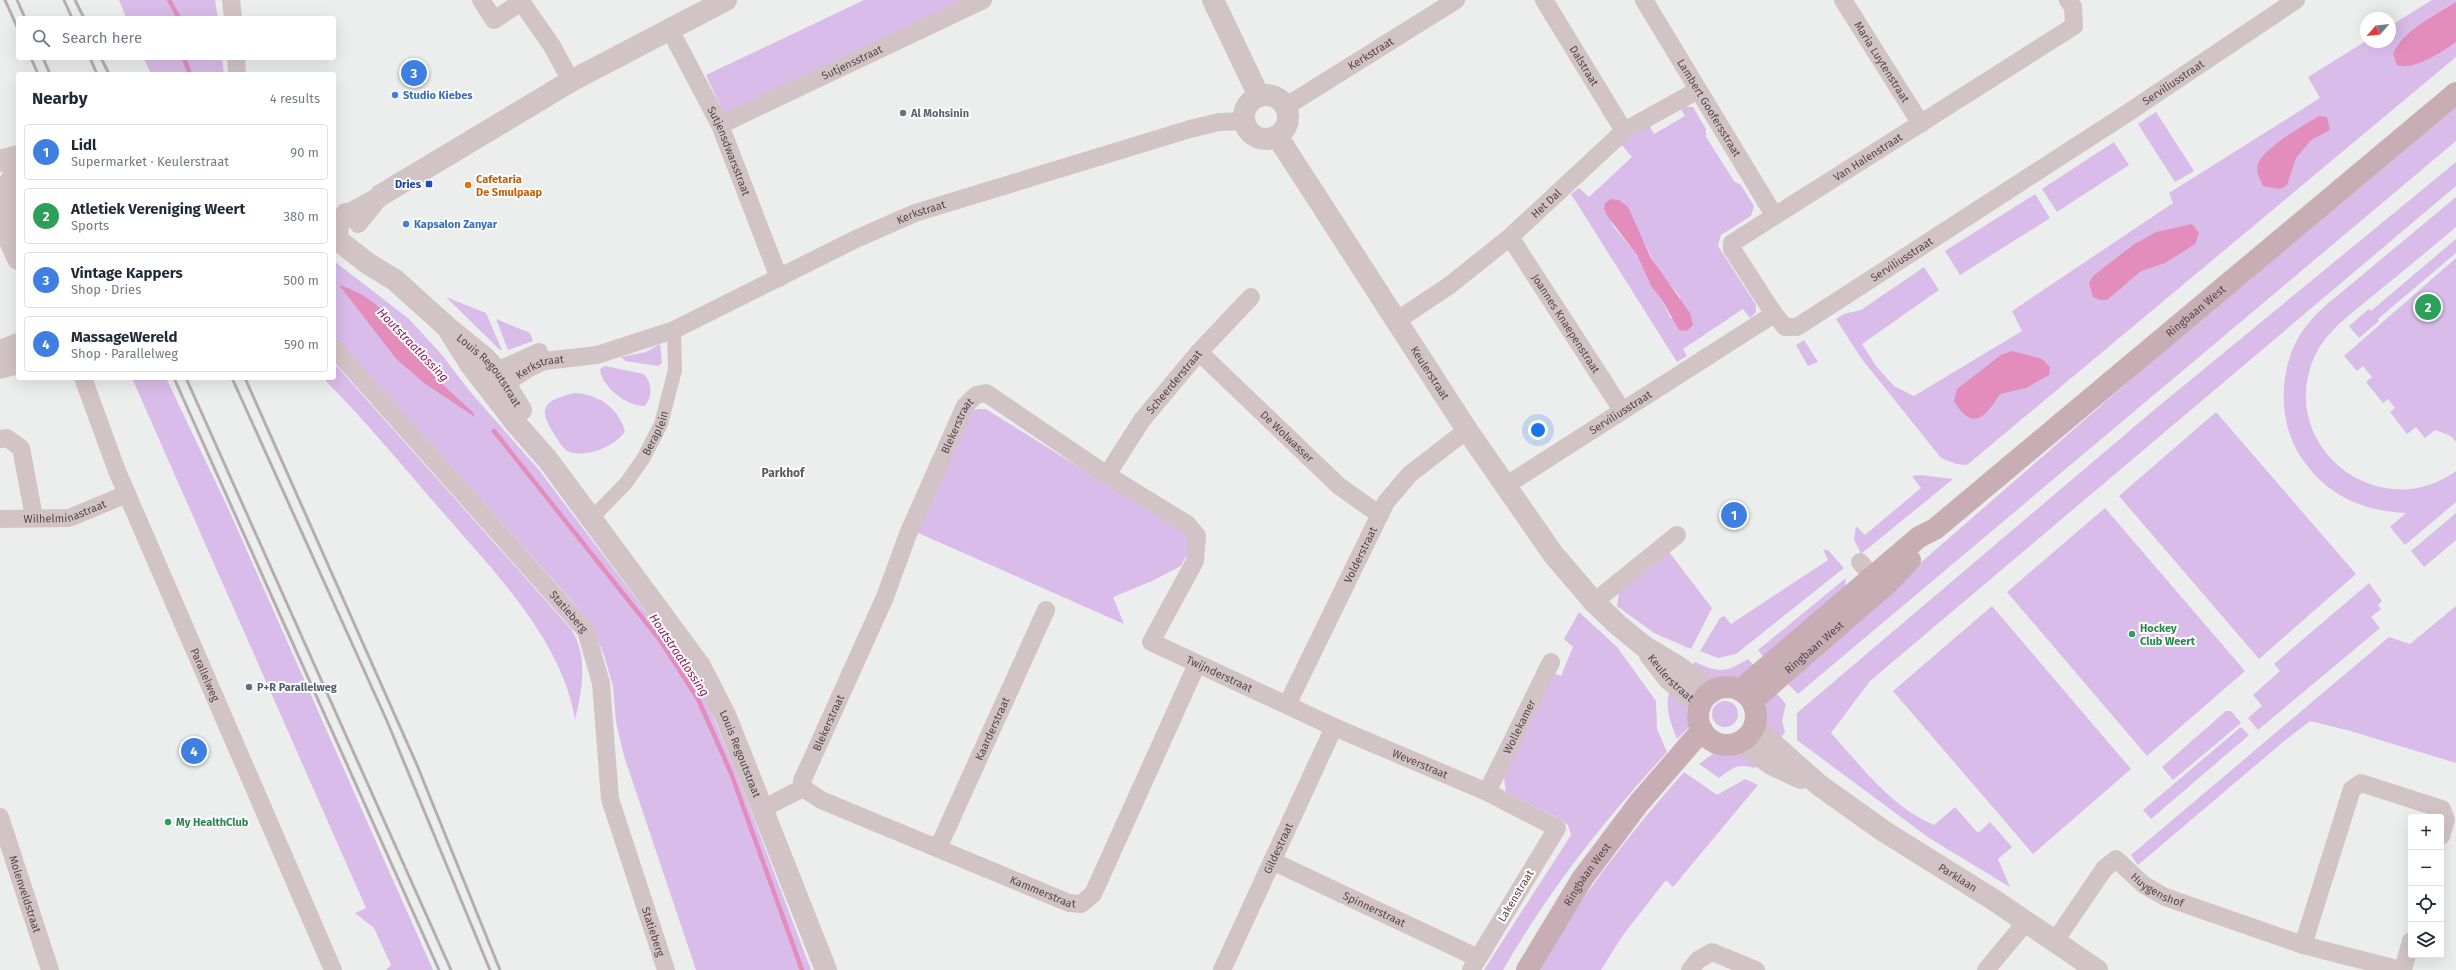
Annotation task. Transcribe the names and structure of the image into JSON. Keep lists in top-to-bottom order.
{
  "streets": {
    "main road": ["Ringbaan West"],
    "street": [
      "Kerkstraat",
      "Maria Luytenstraat",
      "Sutjensstraat",
      "Dalstraat",
      "Serviliusstraat",
      "Lambert Goofersstraat",
      "Sutjensdwarsstraat",
      "Van Halenstraat",
      "Het Dal",
      "Joannes Knaepenstraat",
      "Louis Regoutstraat",
      "Keulerstraat",
      "Scheerderstraat",
      "Blekerstraat",
      "Beraplein",
      "De Wolwasser",
      "Wilhelminastraat",
      "Volderstraat",
      "Statieberg",
      "Twijnderstraat",
      "Parallelweg",
      "Wollekamer",
      "Kaarderstraat",
      "Weverstraat",
      "Gildestraat",
      "Parklaan",
      "Huygenshof",
      "Kammerstraat",
      "Molenveldstraat",
      "Lakenstraat",
      "Spinnerstraat"
    ]
  },
  "crossings": [
    ["Kerkstraat", "Sutjensdwarsstraat"],
    ["Kerkstraat", "Louis Regoutstraat"],
    ["Kerkstraat", "Keulerstraat"],
    ["Kerkstraat", "Beraplein"],
    ["Maria Luytenstraat", "Van Halenstraat"],
    ["Sutjensstraat", "Sutjensdwarsstraat"],
    ["Dalstraat", "Het Dal"],
    ["Serviliusstraat", "Van Halenstraat"],
    ["Serviliusstraat", "Joannes Knaepenstraat"],
    ["Serviliusstraat", "Keulerstraat"],
    ["Lambert Goofersstraat", "Van Halenstraat"],
    ["Lambert Goofersstraat", "Het Dal"],
    ["Het Dal", "Joannes Knaepenstraat"],
    ["Het Dal", "Keulerstraat"],
    ["Ringbaan West", "Keulerstraat"],
    ["Ringbaan West", "Parklaan"],
    ["Louis Regoutstraat", "Beraplein"],
    ["Keulerstraat", "Volderstraat"],
    ["Keulerstraat", "Parklaan"],
    ["Scheerderstraat", "Blekerstraat"],
    ["Scheerderstraat", "De Wolwasser"],
    ["Blekerstraat", "Twijnderstraat"],
    ["Blekerstraat", "Kammerstraat"],
    ["De Wolwasser", "Volderstraat"],
    ["Wilhelminastraat", "Parallelweg"],
    ["Volderstraat", "Twijnderstraat"],
    ["Volderstraat", "Weverstraat"],
    ["Twijnderstraat", "Weverstraat"],
    ["Twijnderstraat", "Kammerstraat"],
    ["Wollekamer", "Weverstraat"],
    ["Kaarderstraat", "Kammerstraat"],
    ["Weverstraat", "Gildestraat"],
    ["Weverstraat", "Lakenstraat"],
    ["Gildestraat", "Spinnerstraat"],
    ["Parklaan", "Huygenshof"],
    ["Lakenstraat", "Spinnerstraat"]
  ],
  "districts": ["Parkhof"],
  "water": ["Houtstraatlossing"],
  "places": {
    "other": [
      "Studio Kiebes",
      "Al Mohsinin",
      "Cafetaria De Smulpaap",
      "Kapsalon Zanyar",
      "Hockey Club Weert",
      "P+R Parallelweg",
      "My HealthClub"
    ],
    "transit": ["Dries"]
  },
  "north": "bottom left",
  "page": {
    "search": "Search here",
    "pins": [
      "3",
      "2",
      "1",
      "4"
    ],
    "heading": ["Nearby", "4 results"],
    "list": [
      {
        "mark": "1",
        "name": "Lidl",
        "note": "Supermarket · Keulerstraat",
        "value": "90 m"
      },
      {
        "mark": "2",
        "name": "Atletiek Vereniging Weert",
        "note": "Sports",
        "value": "380 m"
      },
      {
        "mark": "3",
        "name": "Vintage Kappers",
        "note": "Shop · Dries",
        "value": "500 m"
      },
      {
        "mark": "4",
        "name": "MassageWereld",
        "note": "Shop · Parallelweg",
        "value": "590 m"
      }
    ],
    "map_buttons": ["+", "−"]
  }
}
